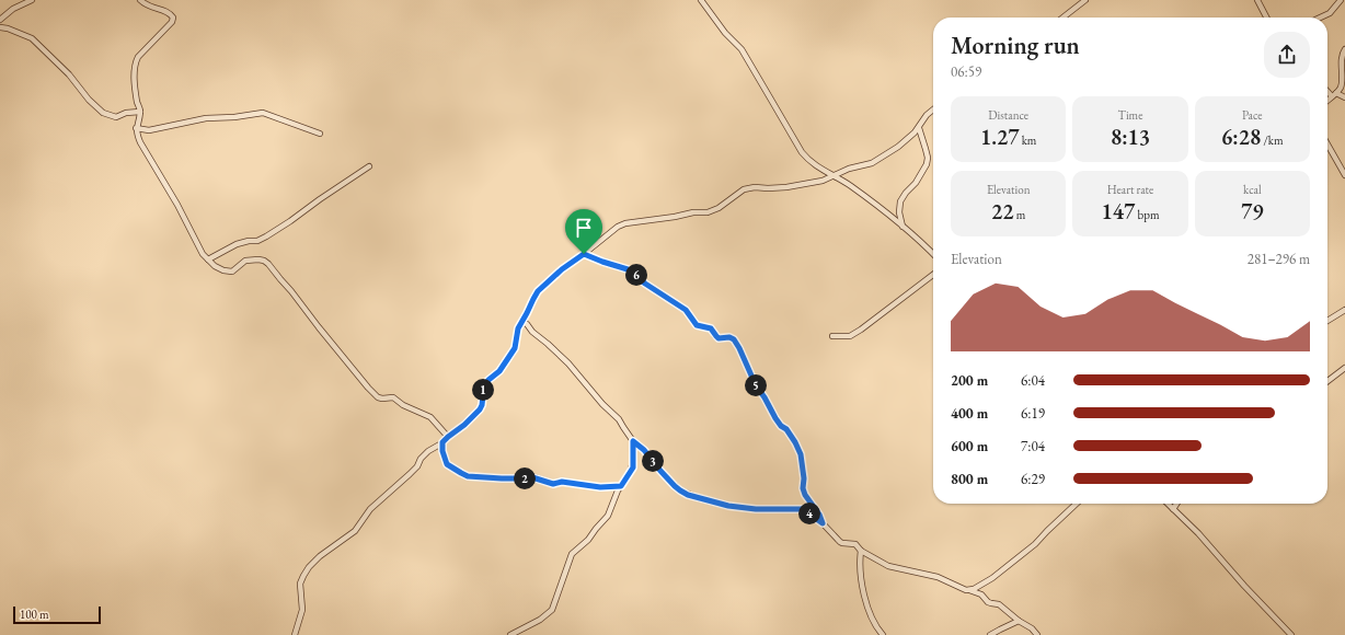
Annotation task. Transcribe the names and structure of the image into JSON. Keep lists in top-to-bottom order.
{
  "scale_bar": "100 m",
  "page": {
    "heading": ["Morning run", "06:59"],
    "stats": [
      ["Distance", "1.27 km"],
      ["Time", "8:13"],
      ["Pace", "6:28 /km"],
      ["Elevation", "22 m"],
      ["Heart rate", "147 bpm"],
      ["kcal", "79"]
    ],
    "chart": ["Elevation", "281–296 m"],
    "pins": [
      "6",
      "5",
      "1",
      "3",
      "2",
      "4"
    ],
    "list": [
      {
        "name": "200 m",
        "note": "6:04"
      },
      {
        "name": "400 m",
        "note": "6:19"
      },
      {
        "name": "600 m",
        "note": "7:04"
      },
      {
        "name": "800 m",
        "note": "6:29"
      }
    ],
    "scale": "100 m"
  }
}
